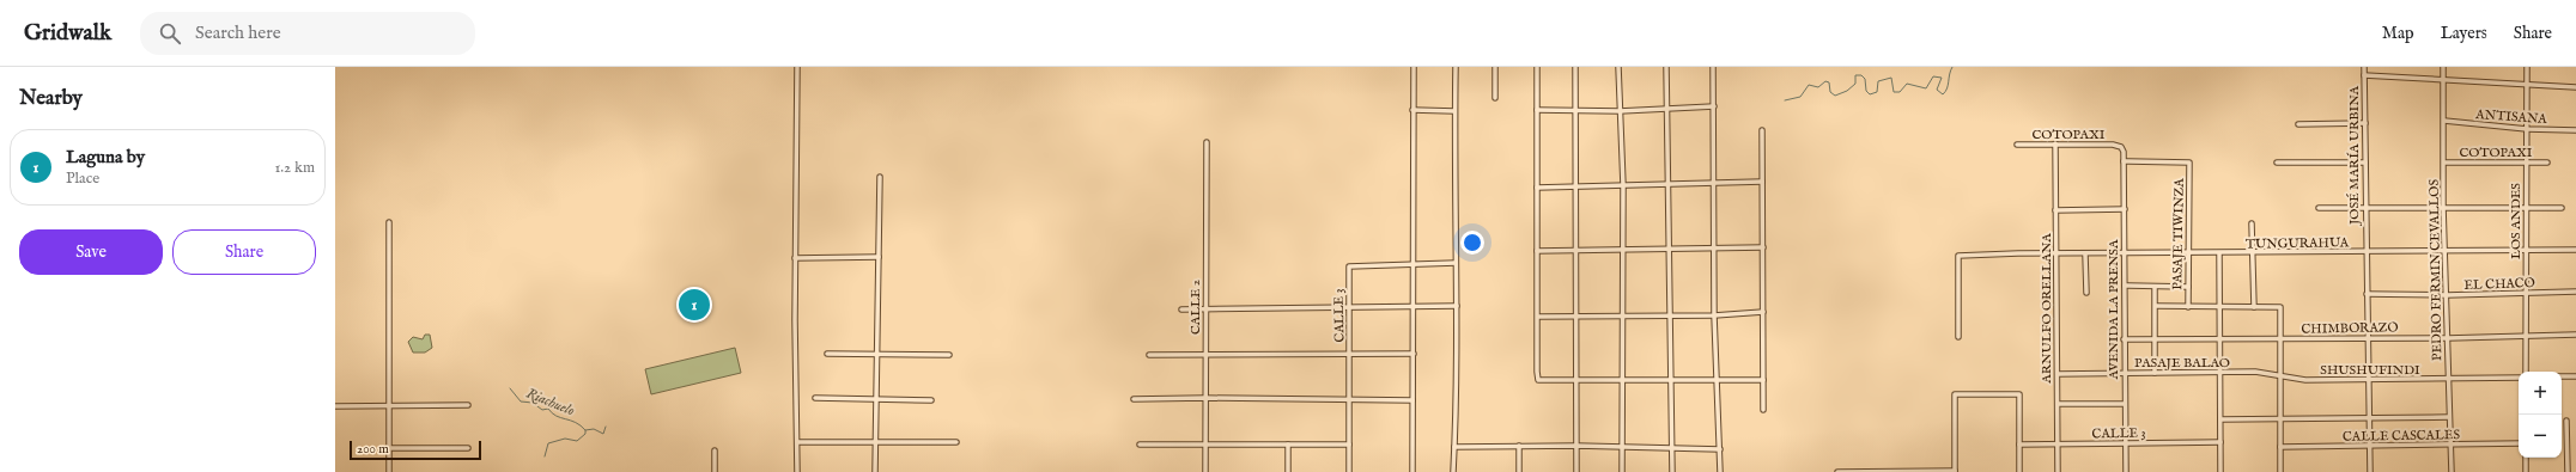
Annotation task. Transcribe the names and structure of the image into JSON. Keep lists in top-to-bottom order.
{
  "streets": {
    "street": [
      "ANTISANA",
      "COTOPAXI",
      "JOSÉ MARÍA URBINA",
      "LOS ANDES",
      "PASAJE TIWINZA",
      "TUNGURAHUA",
      "PEDRO FERMIN CEVALLOS",
      "EL CHACO",
      "CALLE 2",
      "ARNULFO ORELLANA",
      "AVENIDA LA PRENSA",
      "CALLE 3",
      "CHIMBORAZO",
      "PASAJE BALAO",
      "SHUSHUFINDI",
      "CALLE CASCALES"
    ]
  },
  "crossings": [
    ["ANTISANA", "LOS ANDES"],
    ["ANTISANA", "PEDRO FERMIN CEVALLOS"],
    ["COTOPAXI", "LOS ANDES"],
    ["COTOPAXI", "PEDRO FERMIN CEVALLOS"],
    ["COTOPAXI", "ARNULFO ORELLANA"],
    ["COTOPAXI", "AVENIDA LA PRENSA"],
    ["JOSÉ MARÍA URBINA", "TUNGURAHUA"],
    ["JOSÉ MARÍA URBINA", "EL CHACO"],
    ["JOSÉ MARÍA URBINA", "CHIMBORAZO"],
    ["JOSÉ MARÍA URBINA", "SHUSHUFINDI"],
    ["JOSÉ MARÍA URBINA", "CALLE CASCALES"],
    ["LOS ANDES", "TUNGURAHUA"],
    ["LOS ANDES", "EL CHACO"],
    ["LOS ANDES", "CHIMBORAZO"],
    ["PASAJE TIWINZA", "TUNGURAHUA"],
    ["PASAJE TIWINZA", "AVENIDA LA PRENSA"],
    ["TUNGURAHUA", "PEDRO FERMIN CEVALLOS"],
    ["TUNGURAHUA", "ARNULFO ORELLANA"],
    ["TUNGURAHUA", "AVENIDA LA PRENSA"],
    ["PEDRO FERMIN CEVALLOS", "EL CHACO"],
    ["PEDRO FERMIN CEVALLOS", "CHIMBORAZO"],
    ["PEDRO FERMIN CEVALLOS", "SHUSHUFINDI"],
    ["PEDRO FERMIN CEVALLOS", "CALLE CASCALES"],
    ["ARNULFO ORELLANA", "CALLE 3"],
    ["ARNULFO ORELLANA", "PASAJE BALAO"],
    ["AVENIDA LA PRENSA", "CALLE 3"],
    ["AVENIDA LA PRENSA", "CHIMBORAZO"],
    ["AVENIDA LA PRENSA", "PASAJE BALAO"],
    ["PASAJE BALAO", "SHUSHUFINDI"]
  ],
  "water": ["Riachuelo"],
  "scale_bar": "200 m",
  "page": {
    "header": "Gridwalk",
    "search": "Search here",
    "nav": ["Map", "Layers", "Share"],
    "heading": "Nearby",
    "list": [
      {
        "mark": "1",
        "name": "Laguna by",
        "note": "Place",
        "value": "1.2 km"
      }
    ],
    "buttons": ["Save", "Share"],
    "pins": "1",
    "map_buttons": ["+", "−"],
    "scale": "200 m"
  }
}
